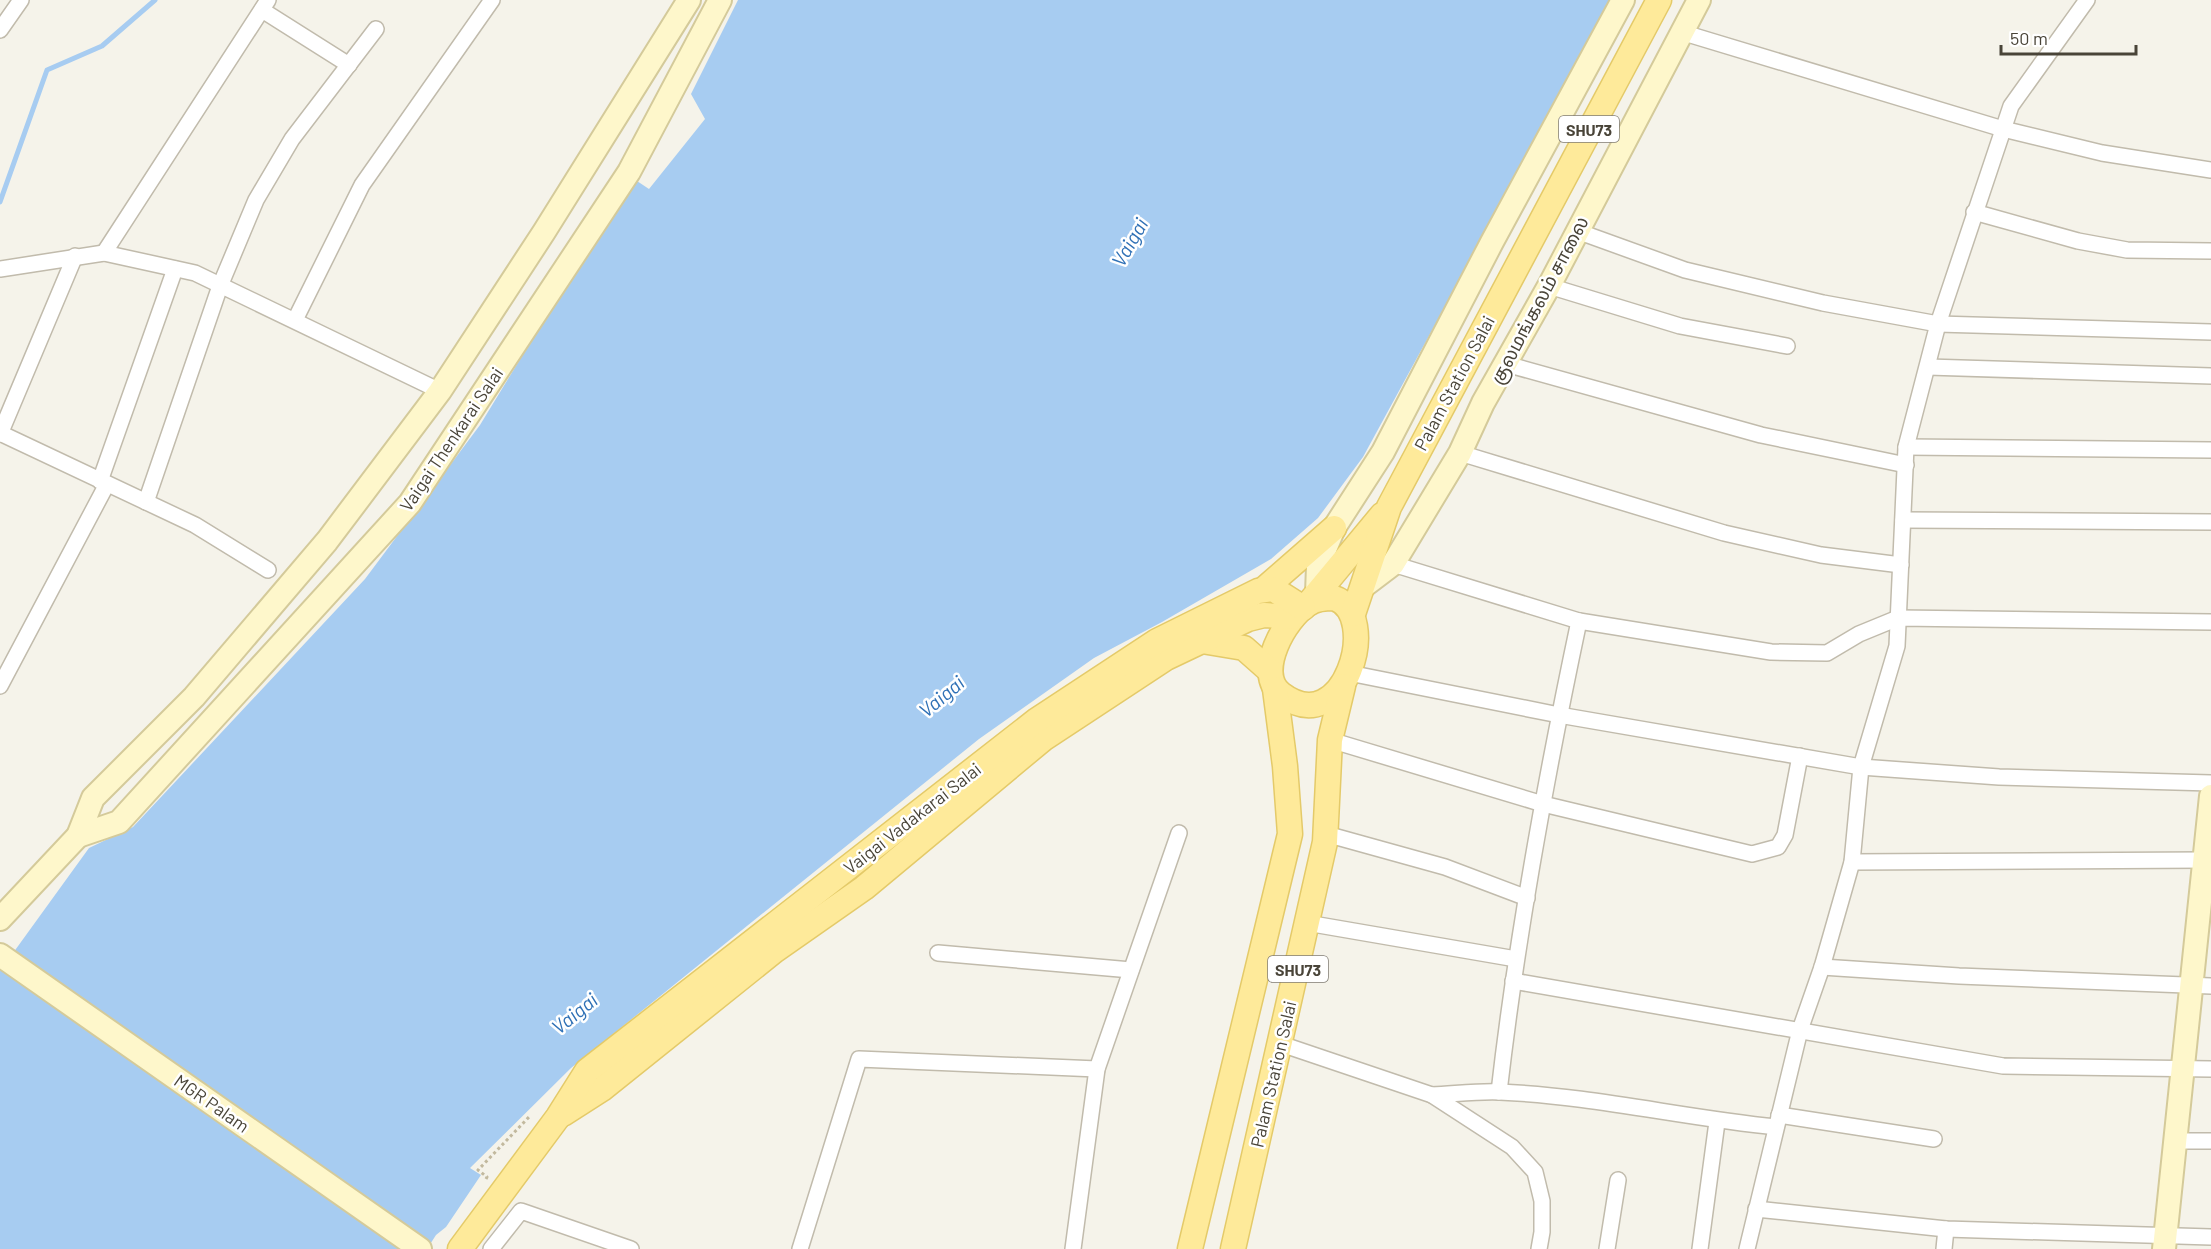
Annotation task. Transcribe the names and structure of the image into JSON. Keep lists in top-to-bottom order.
{
  "streets": {
    "main road": ["SHU73", "Palam Station Salai", "Vaigai Vadakarai Salai"],
    "street": ["குலமங்கலம் சாலை", "Vaigai Thenkarai Salai", "MGR Palam"]
  },
  "crossings": [
    ["SHU73", "Palam Station Salai"],
    ["SHU73", "Vaigai Vadakarai Salai"],
    ["குலமங்கலம் சாலை", "Palam Station Salai"],
    ["Palam Station Salai", "Vaigai Vadakarai Salai"]
  ],
  "water": ["Vaigai"],
  "scale_bar": "50 m"
}
